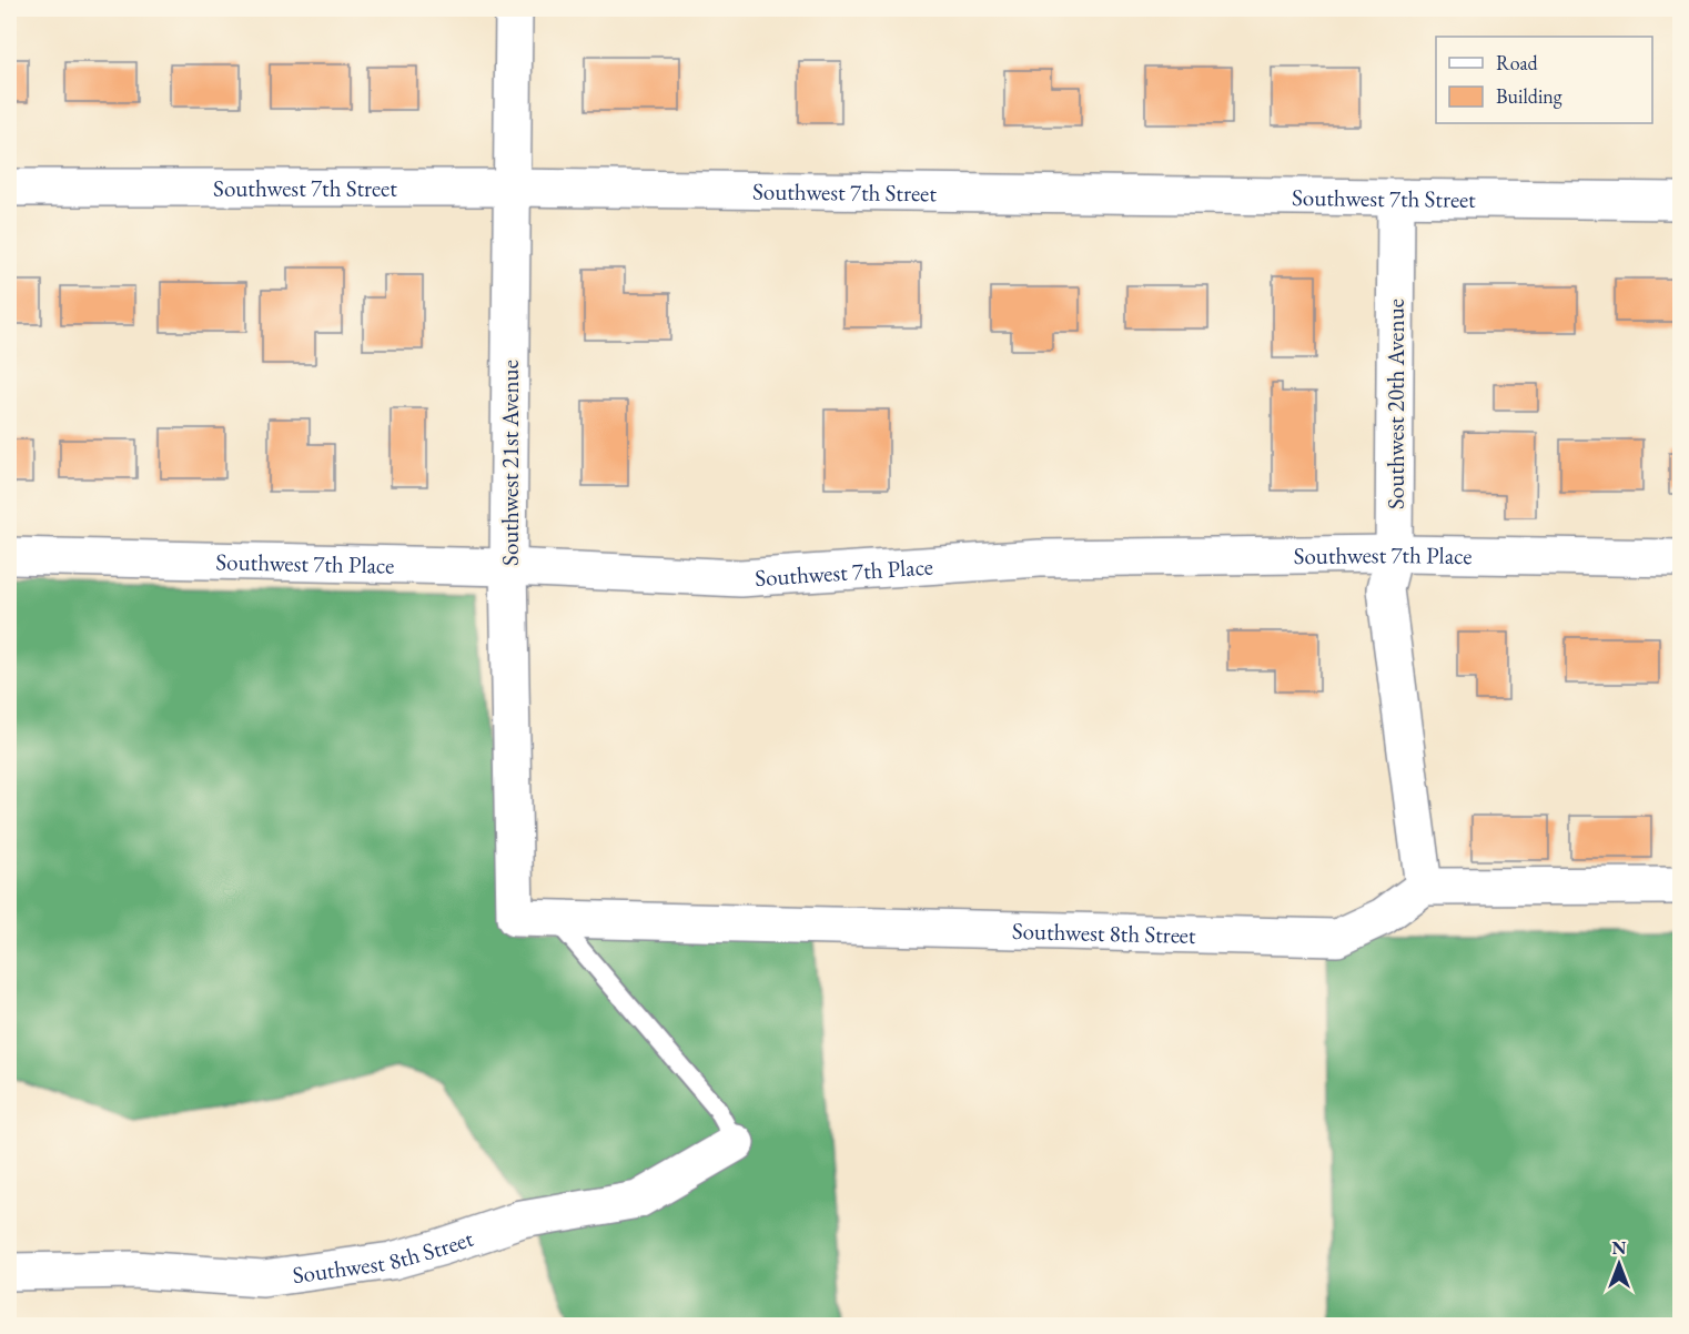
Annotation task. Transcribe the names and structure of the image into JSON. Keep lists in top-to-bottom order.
{
  "streets": {
    "street": [
      "Southwest 7th Street",
      "Southwest 20th Avenue",
      "Southwest 21st Avenue",
      "Southwest 7th Place",
      "Southwest 8th Street"
    ]
  },
  "crossings": [
    ["Southwest 7th Street", "Southwest 20th Avenue"],
    ["Southwest 7th Street", "Southwest 21st Avenue"],
    ["Southwest 20th Avenue", "Southwest 7th Place"],
    ["Southwest 20th Avenue", "Southwest 8th Street"],
    ["Southwest 21st Avenue", "Southwest 7th Place"],
    ["Southwest 21st Avenue", "Southwest 8th Street"]
  ],
  "legend": ["Road", "Building"],
  "north": "top"
}
